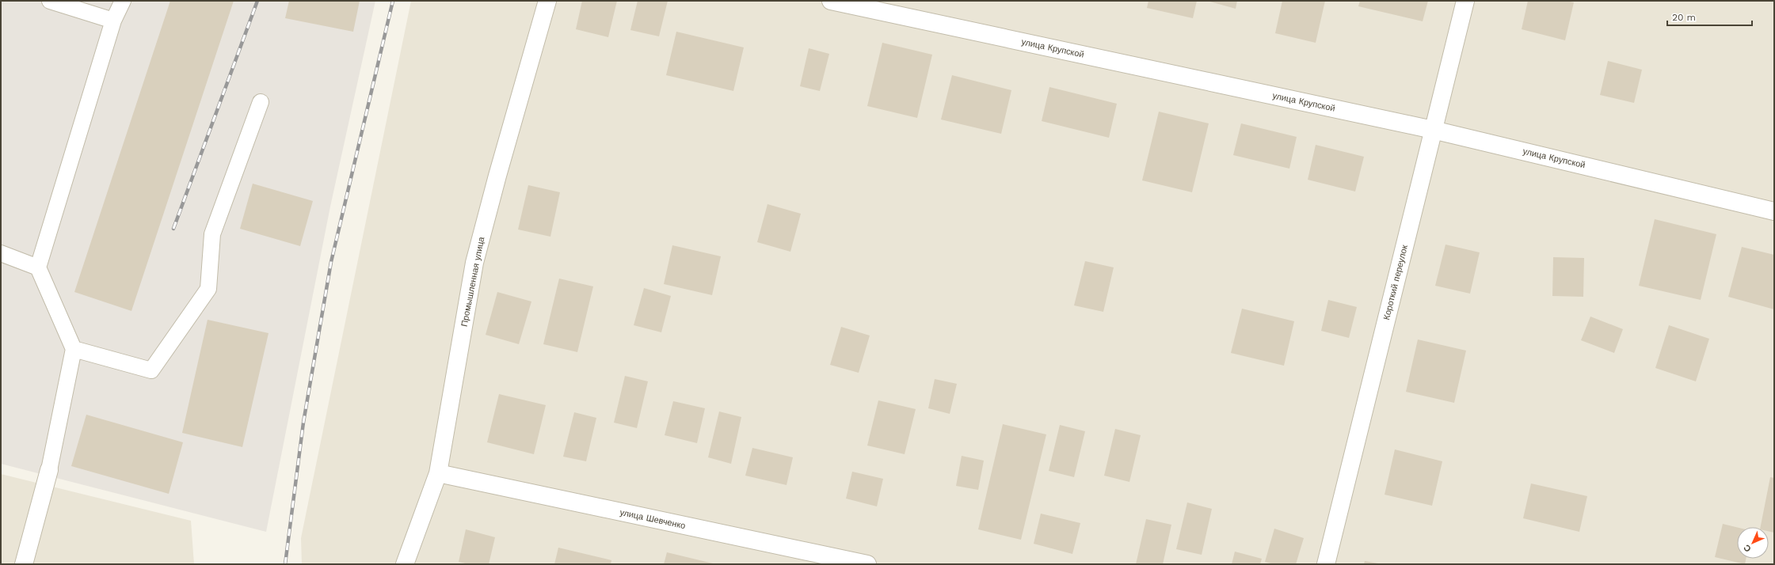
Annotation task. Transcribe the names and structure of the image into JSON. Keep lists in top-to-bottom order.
{
  "streets": {
    "street": [
      "улица Крупской",
      "Промышленная улица",
      "Короткий переулок",
      "улица Шевченко"
    ]
  },
  "crossings": [
    ["улица Крупской", "Короткий переулок"],
    ["Промышленная улица", "улица Шевченко"]
  ],
  "scale_bar": "20 m",
  "north": "bottom left"
}
